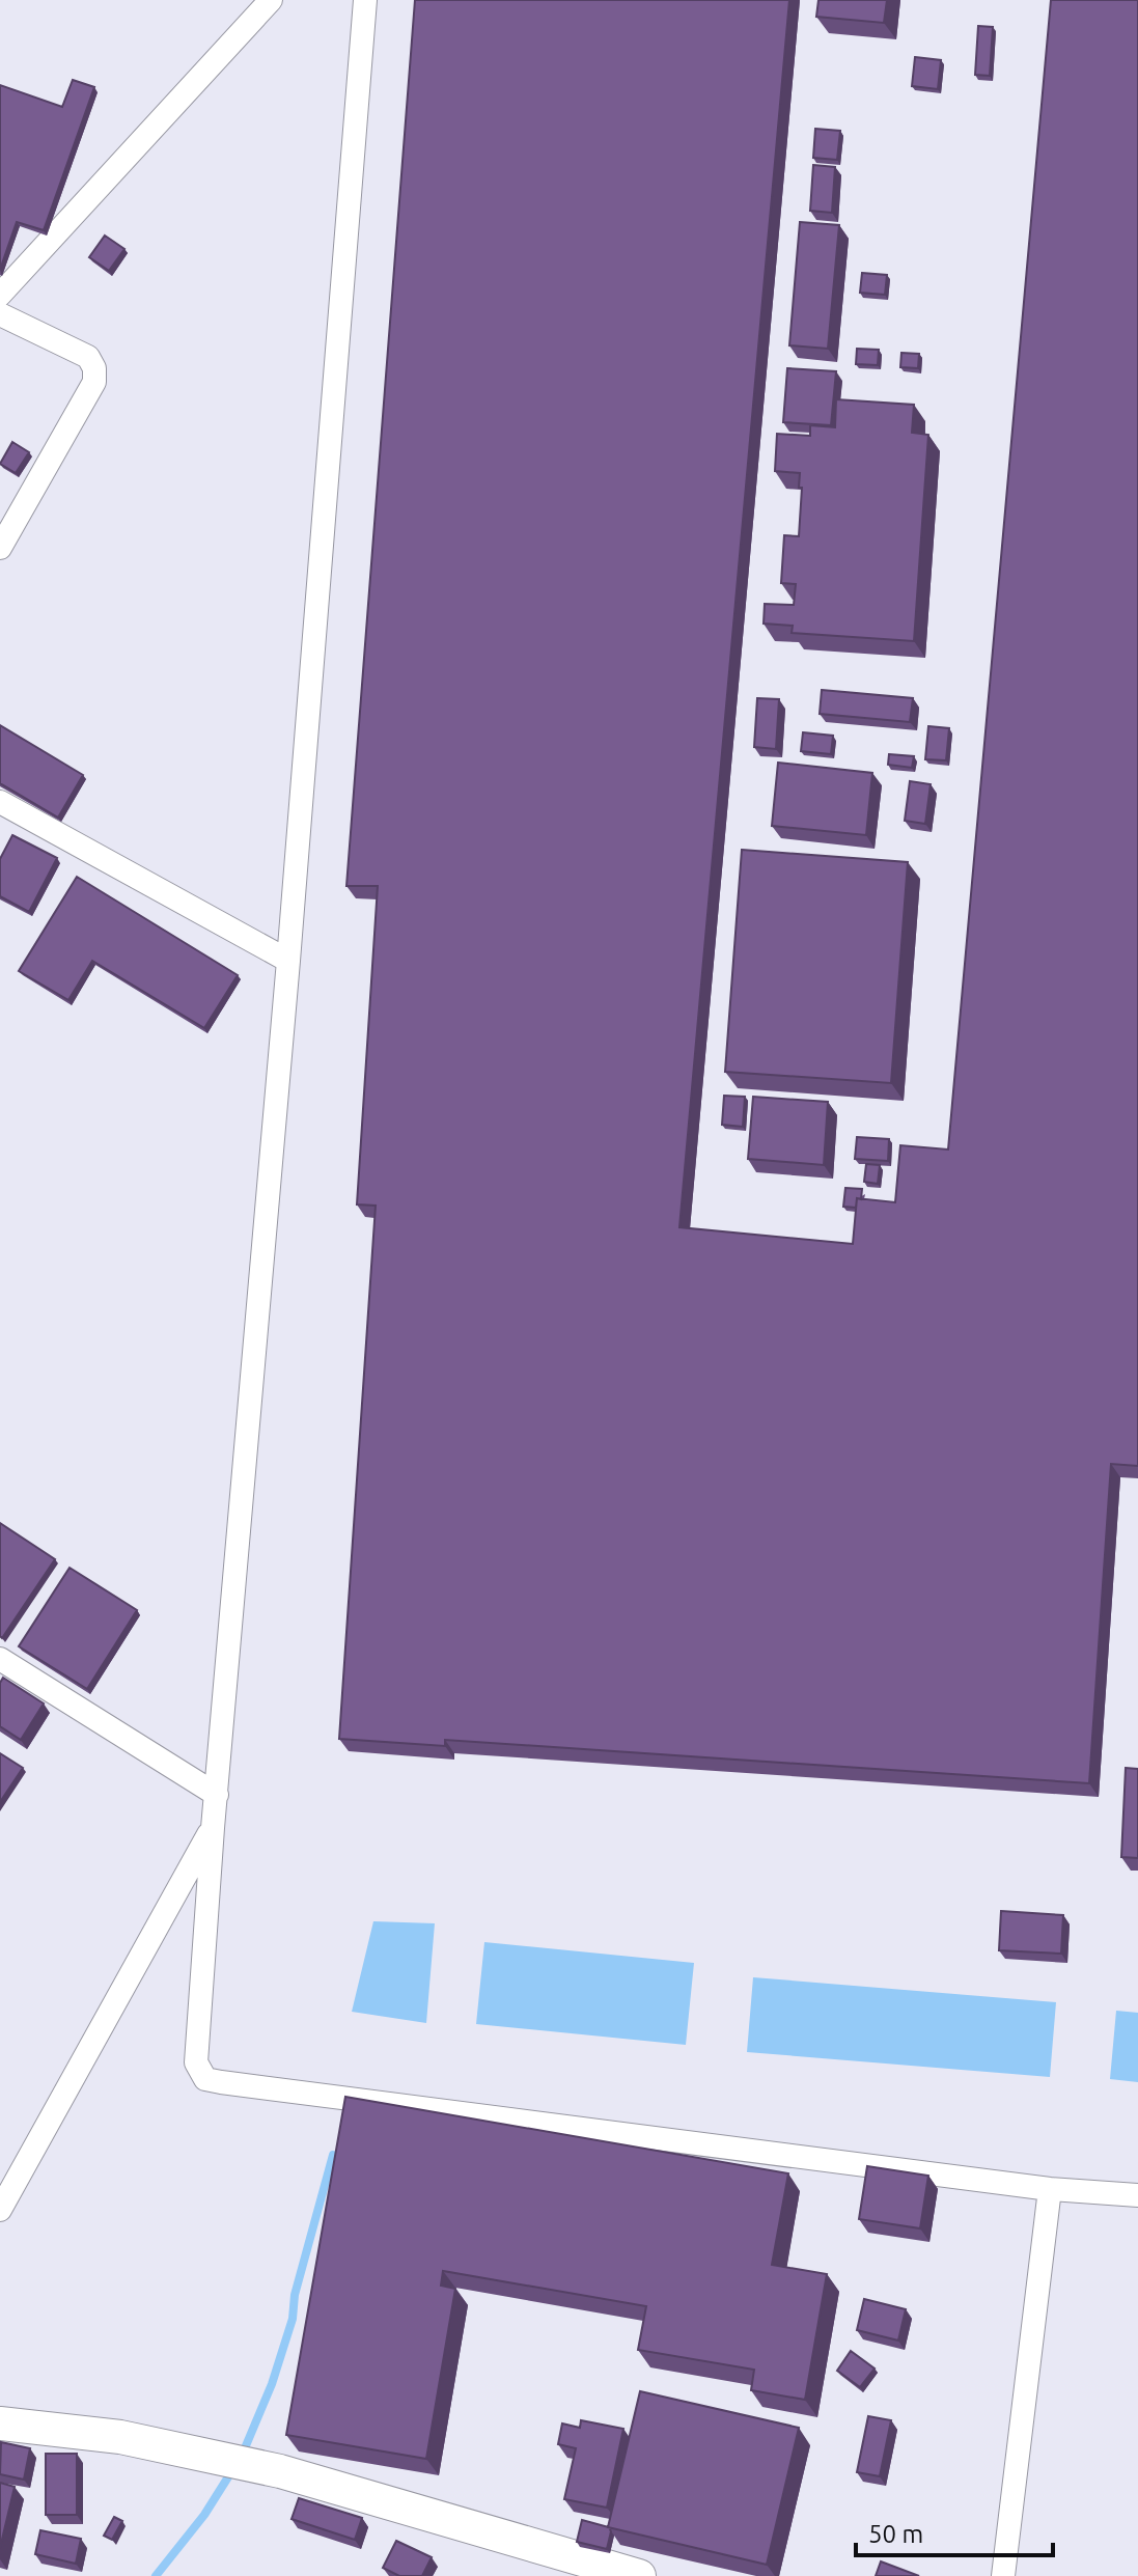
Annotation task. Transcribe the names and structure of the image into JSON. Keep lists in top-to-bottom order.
{
  "scale_bar": "50 m"
}
